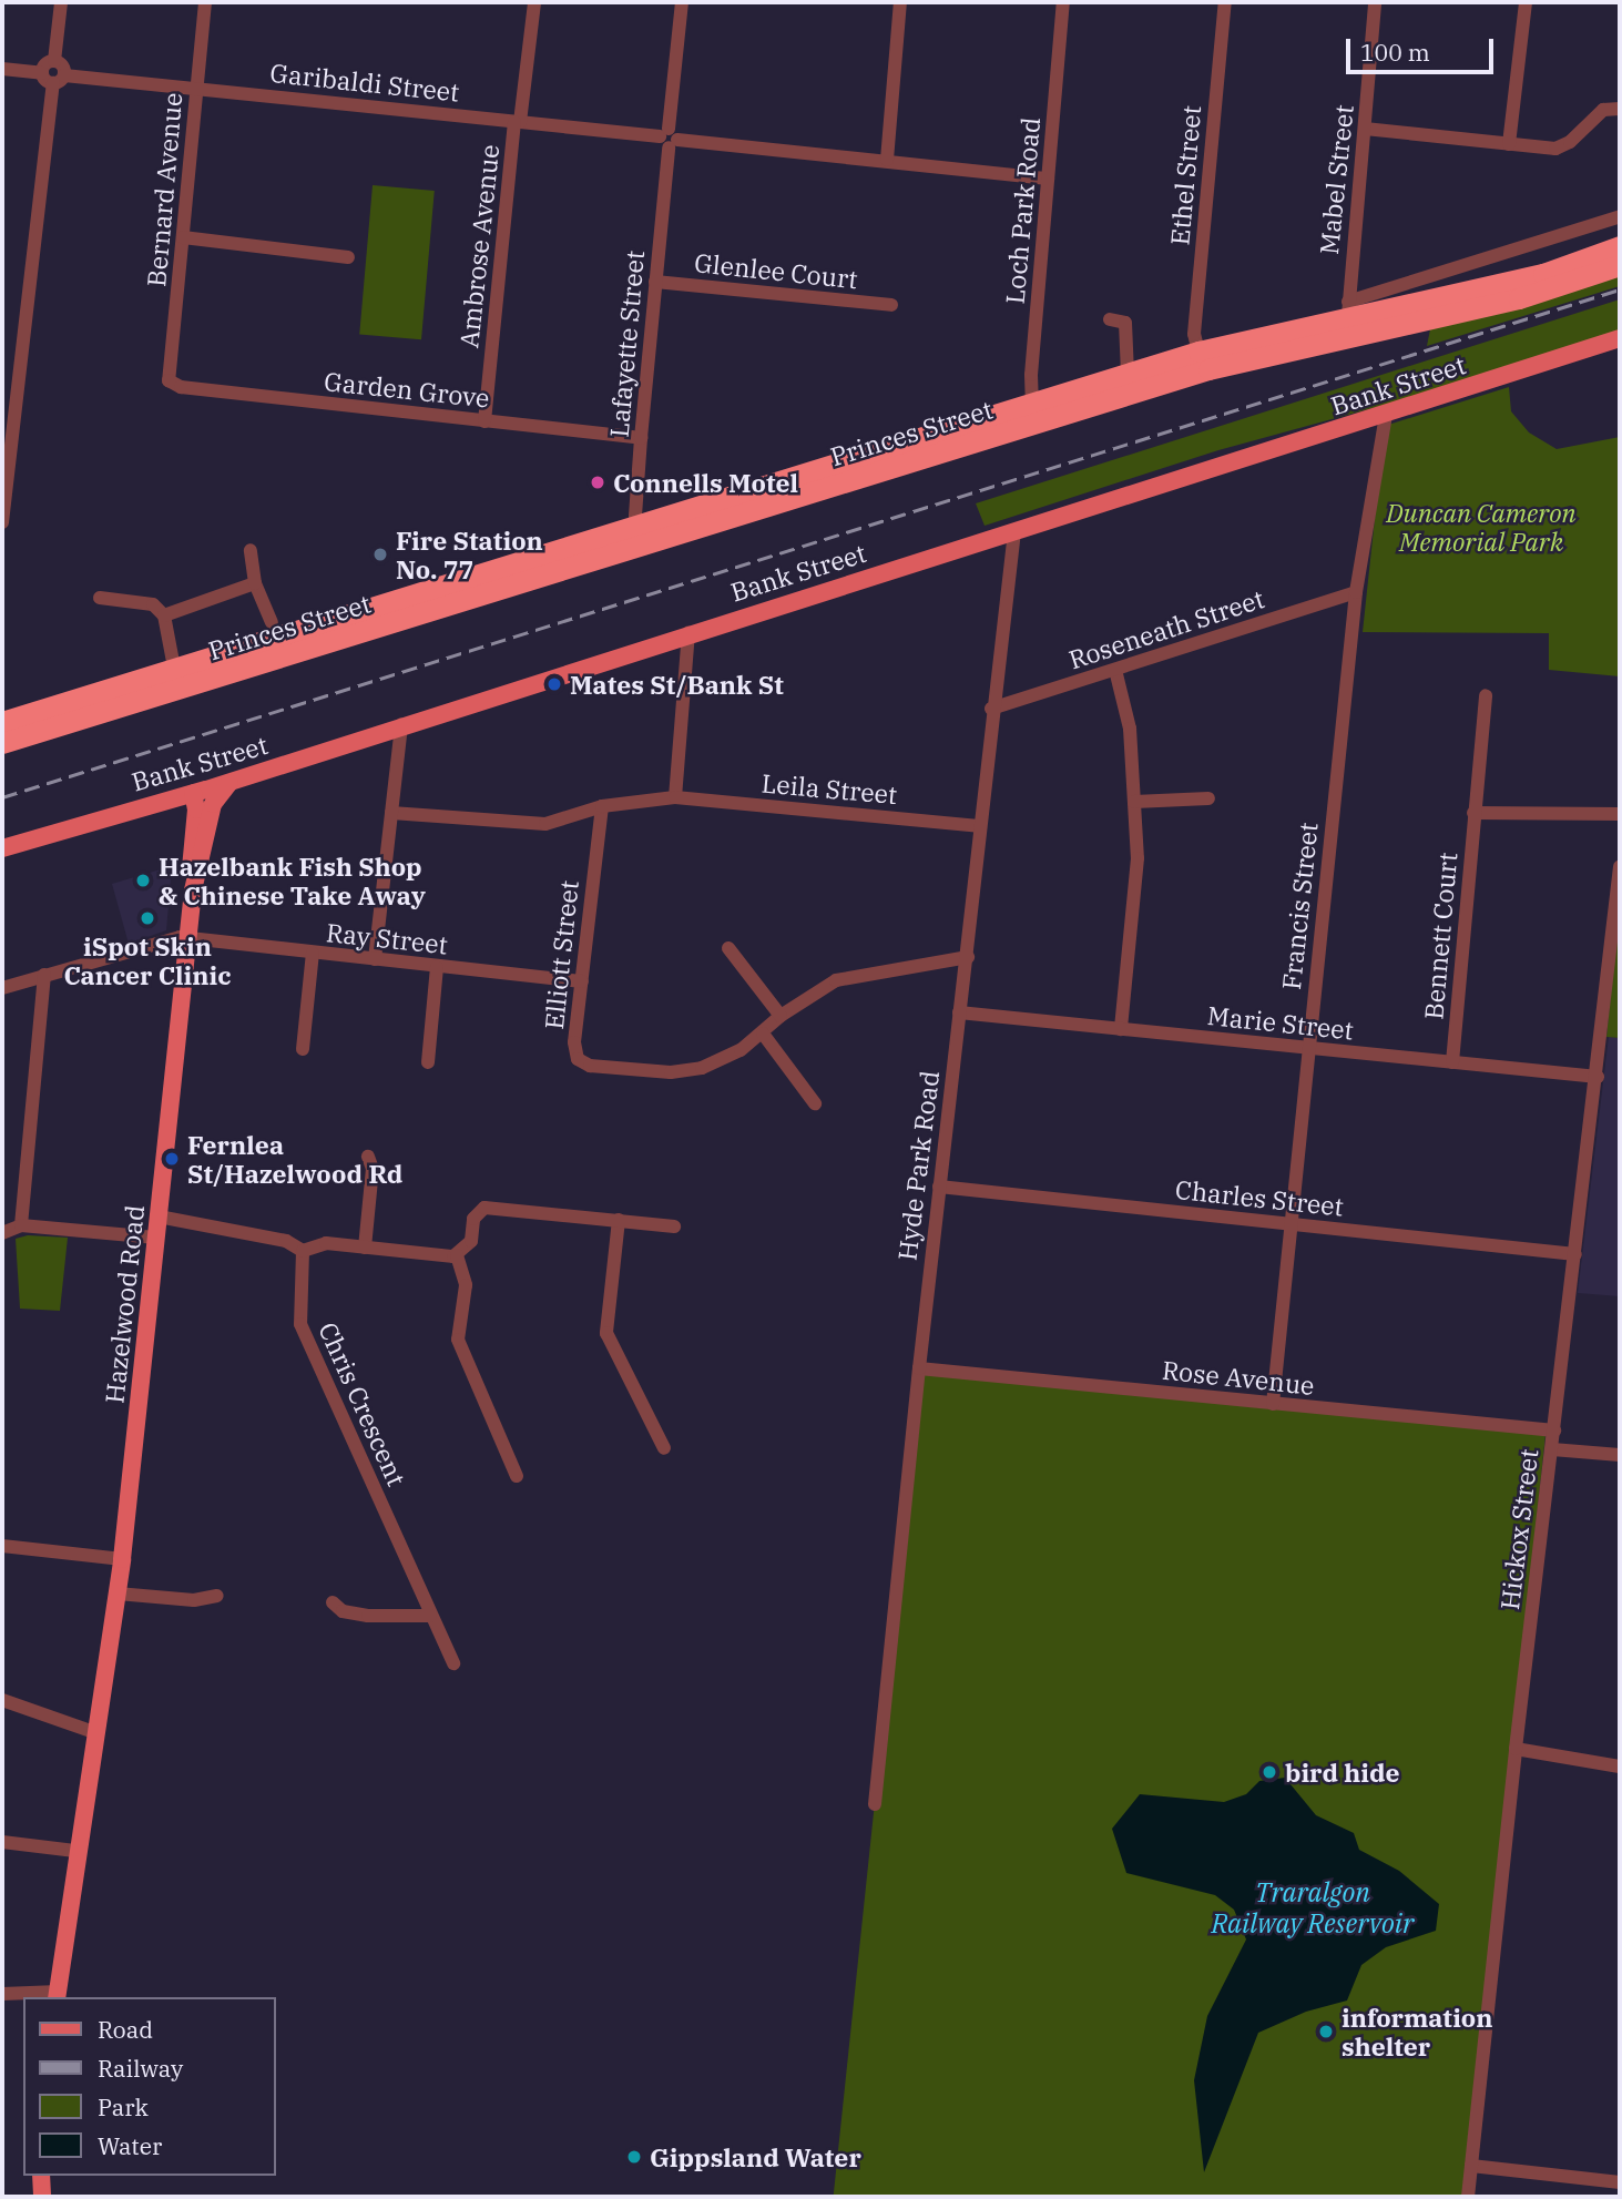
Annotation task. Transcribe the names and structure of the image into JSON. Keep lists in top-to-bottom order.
{
  "streets": {
    "highway": ["Princes Street"],
    "main road": ["Bank Street", "Hazelwood Road"],
    "street": [
      "Garibaldi Street",
      "Ethel Street",
      "Mabel Street",
      "Bernard Avenue",
      "Loch Park Road",
      "Ambrose Avenue",
      "Glenlee Court",
      "Lafayette Street",
      "Garden Grove",
      "Roseneath Street",
      "Leila Street",
      "Francis Street",
      "Bennett Court",
      "Ray Street",
      "Elliott Street",
      "Marie Street",
      "Hyde Park Road",
      "Charles Street",
      "Rose Avenue",
      "Chris Crescent",
      "Hickox Street"
    ]
  },
  "crossings": [
    ["Garibaldi Street", "Bernard Avenue"],
    ["Garibaldi Street", "Loch Park Road"],
    ["Garibaldi Street", "Ambrose Avenue"],
    ["Garibaldi Street", "Lafayette Street"],
    ["Ethel Street", "Princes Street"],
    ["Mabel Street", "Princes Street"],
    ["Bernard Avenue", "Garden Grove"],
    ["Loch Park Road", "Princes Street"],
    ["Ambrose Avenue", "Garden Grove"],
    ["Glenlee Court", "Lafayette Street"],
    ["Lafayette Street", "Garden Grove"],
    ["Lafayette Street", "Princes Street"],
    ["Bank Street", "Francis Street"],
    ["Bank Street", "Hyde Park Road"],
    ["Bank Street", "Hazelwood Road"],
    ["Roseneath Street", "Francis Street"],
    ["Roseneath Street", "Hyde Park Road"],
    ["Leila Street", "Elliott Street"],
    ["Leila Street", "Hyde Park Road"],
    ["Francis Street", "Marie Street"],
    ["Francis Street", "Charles Street"],
    ["Francis Street", "Rose Avenue"],
    ["Bennett Court", "Marie Street"],
    ["Ray Street", "Elliott Street"],
    ["Ray Street", "Hazelwood Road"],
    ["Elliott Street", "Hyde Park Road"],
    ["Marie Street", "Hyde Park Road"],
    ["Marie Street", "Hickox Street"],
    ["Hyde Park Road", "Charles Street"],
    ["Hyde Park Road", "Rose Avenue"],
    ["Charles Street", "Hickox Street"],
    ["Rose Avenue", "Hickox Street"]
  ],
  "water": ["Traralgon Railway Reservoir"],
  "parks": ["Duncan Cameron Memorial Park"],
  "places": [
    "Connells Motel",
    "Fire Station No. 77",
    "Mates St/Bank St",
    "Hazelbank Fish Shop & Chinese Take Away",
    "iSpot Skin Cancer Clinic",
    "Fernlea St/Hazelwood Rd",
    "bird hide",
    "information shelter",
    "Gippsland Water"
  ],
  "legend": [
    "Road",
    "Railway",
    "Park",
    "Water"
  ],
  "scale_bar": "100 m"
}
